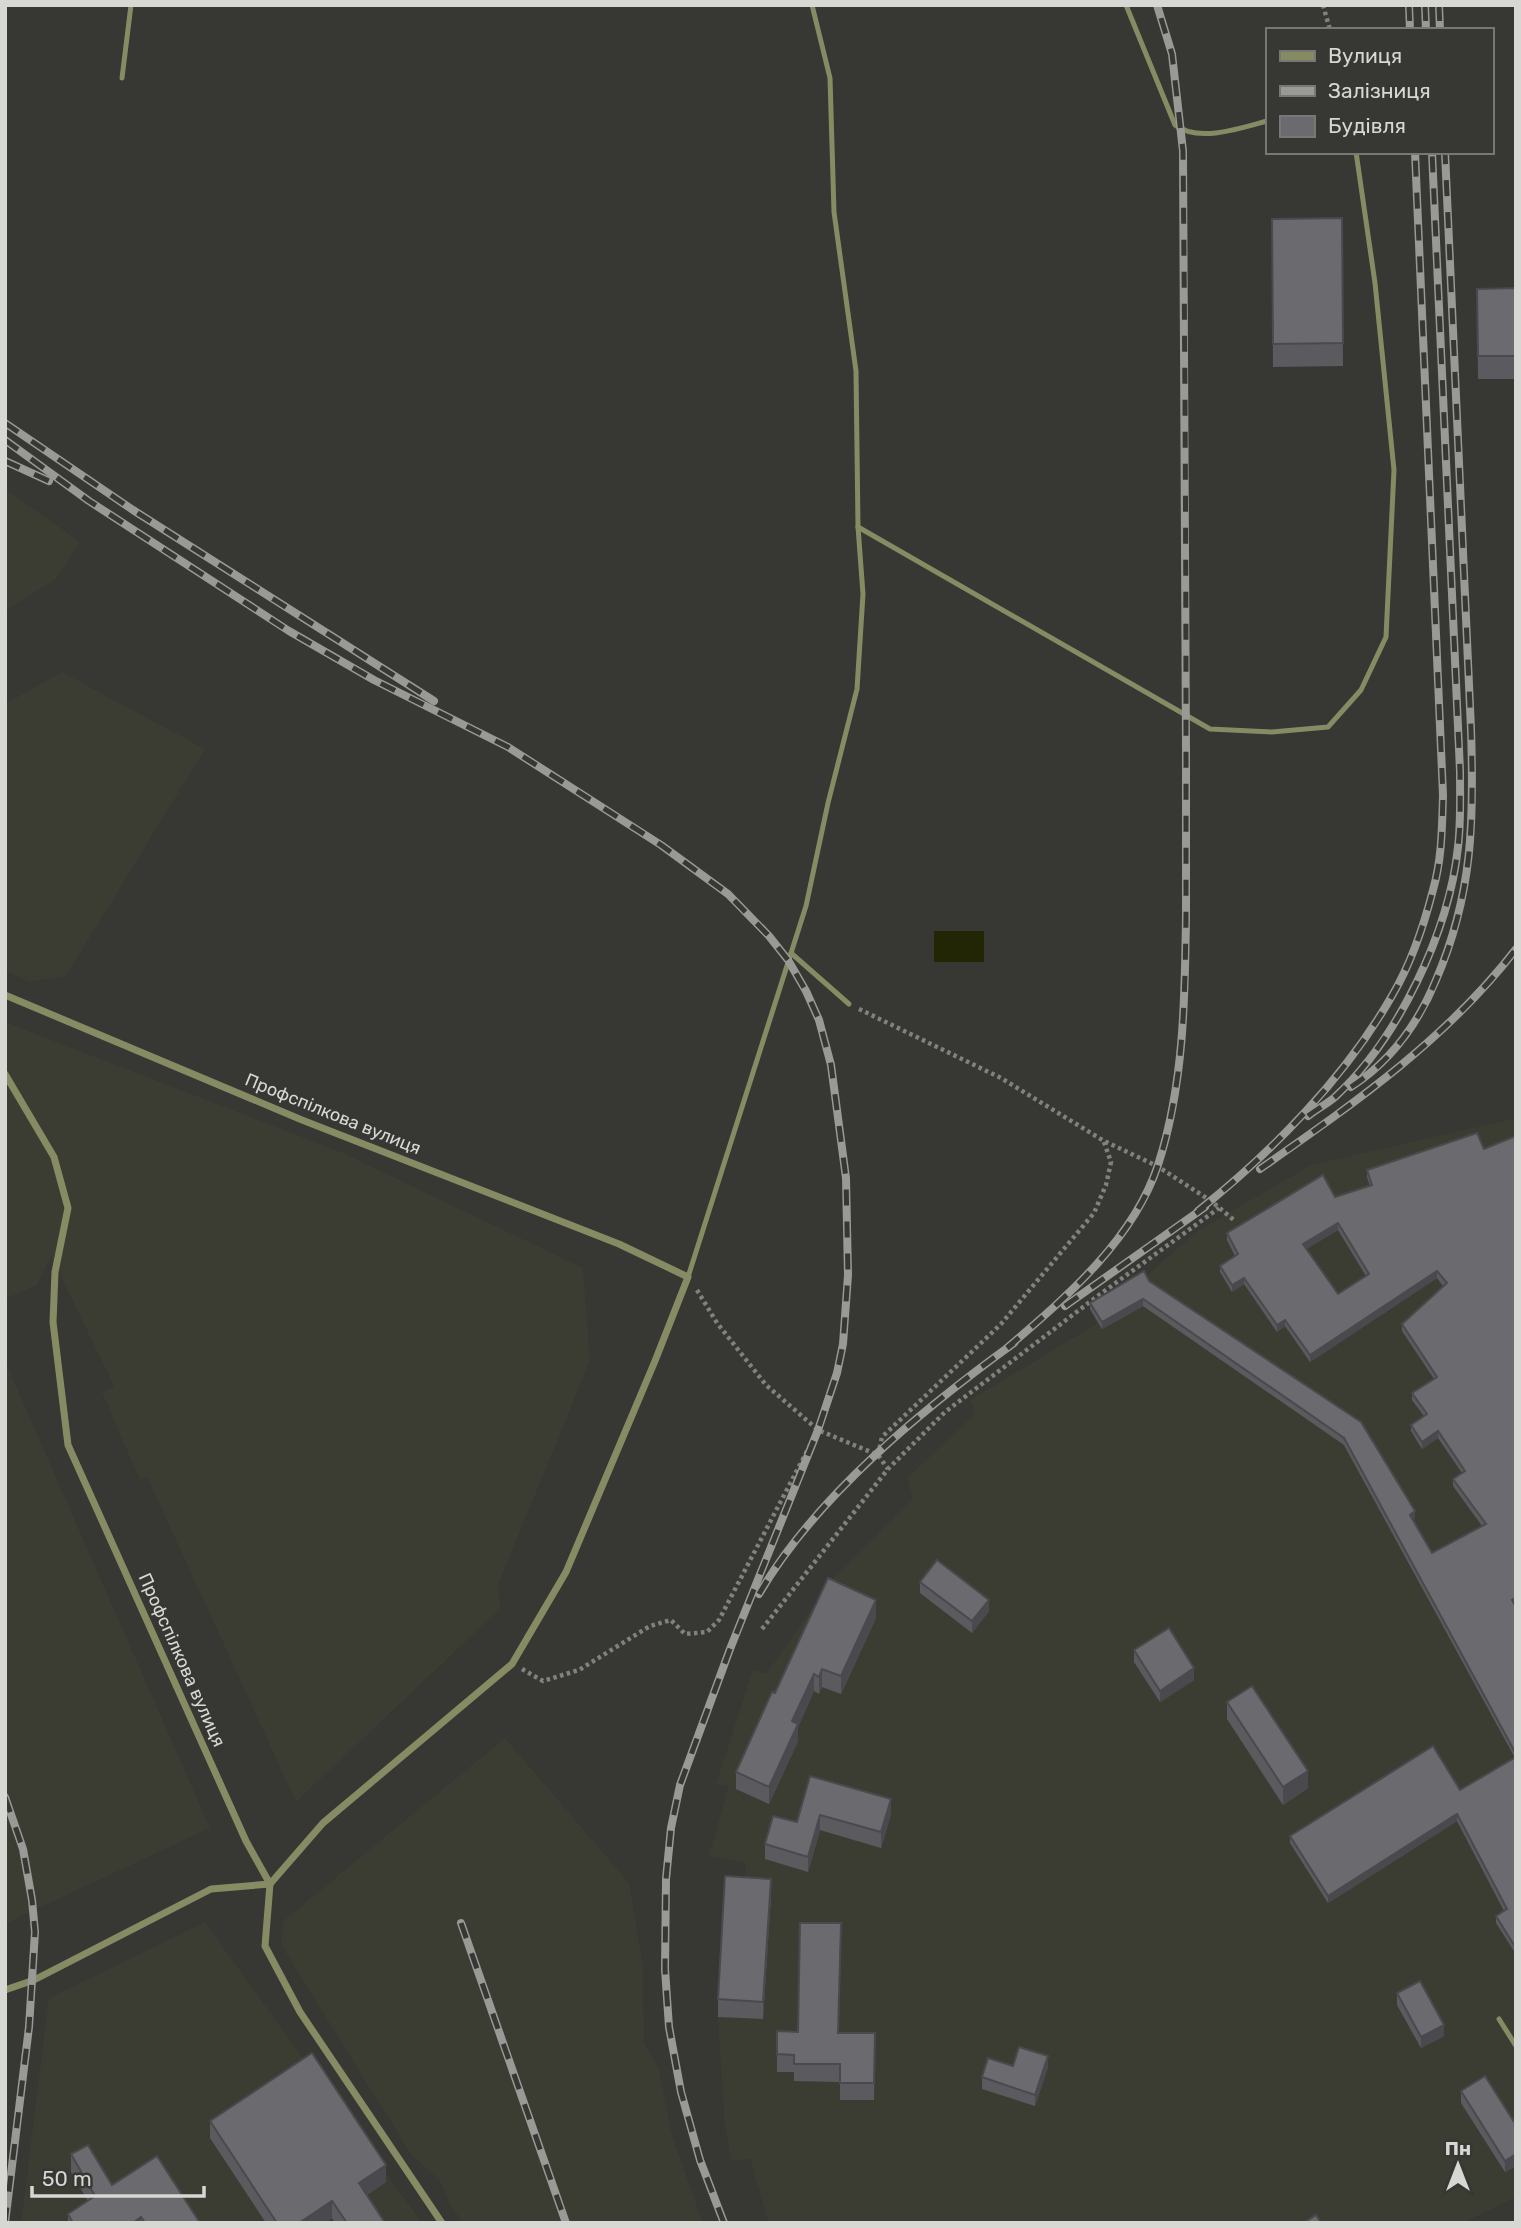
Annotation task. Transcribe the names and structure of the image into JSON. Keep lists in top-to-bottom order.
{
  "streets": {
    "street": ["Профспілкова вулиця"]
  },
  "legend": ["Вулиця", "Залізниця", "Будівля"],
  "scale_bar": "50 m",
  "north": "top"
}
